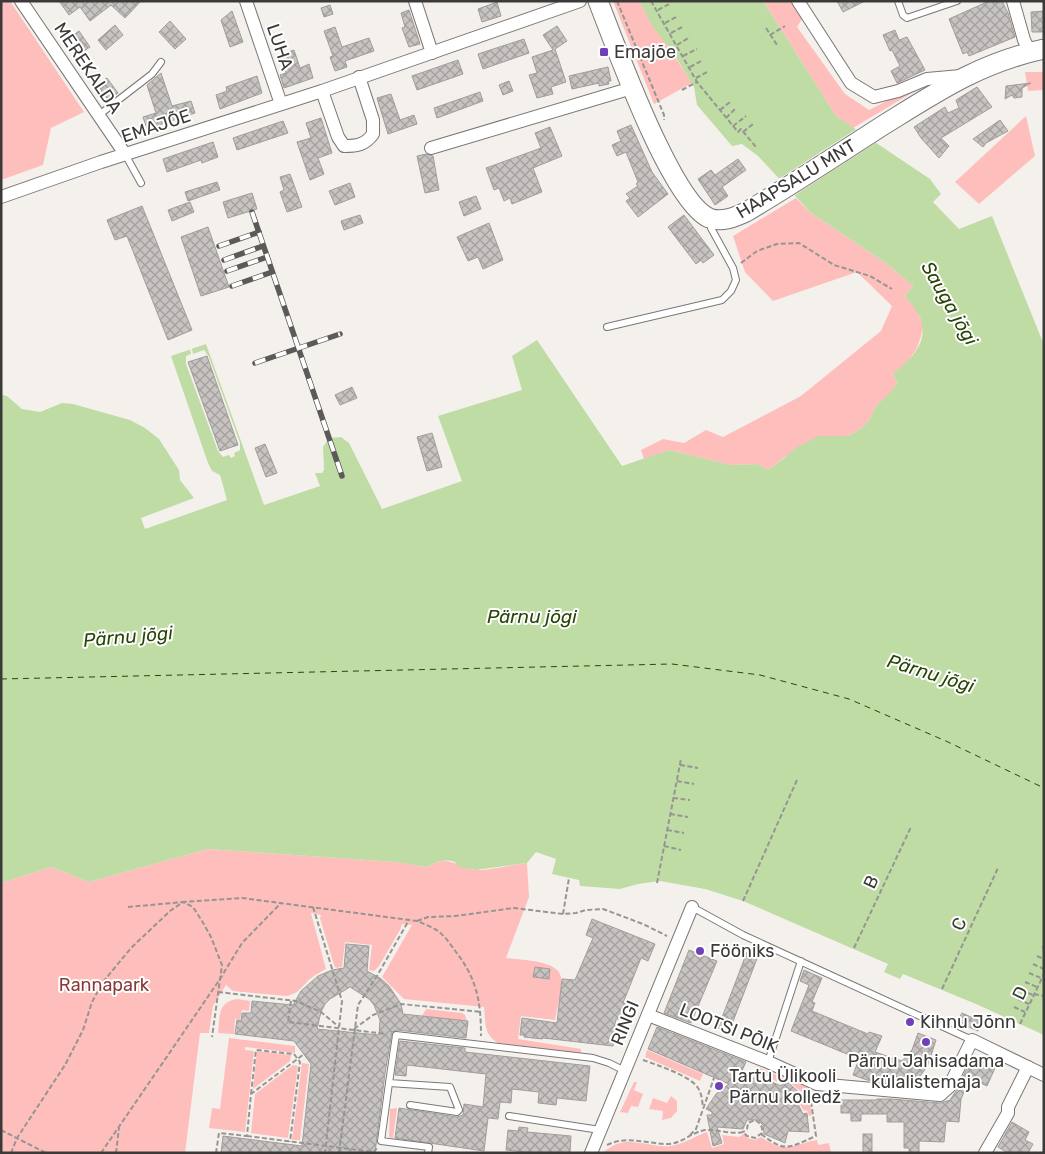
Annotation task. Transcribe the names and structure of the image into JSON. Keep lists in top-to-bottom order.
{
  "streets": {
    "main road": ["HAAPSALU MNT"],
    "street": [
      "LUHA",
      "MEREKALDA",
      "EMAJÕE",
      "RINGI",
      "LOOTSI PÕIK"
    ],
    "path": ["B", "C", "D"]
  },
  "crossings": [
    ["LUHA", "EMAJÕE"],
    ["MEREKALDA", "EMAJÕE"],
    ["RINGI", "LOOTSI PÕIK"]
  ],
  "water": ["Sauga jõgi", "Pärnu jõgi"],
  "parks": ["Rannapark"],
  "places": {
    "transit": ["Emajõe"],
    "other": [
      "Fööniks",
      "Kihnu Jõnn",
      "Pärnu Jahisadama külalistemaja",
      "Tartu Ülikooli Pärnu kolledž"
    ]
  }
}
